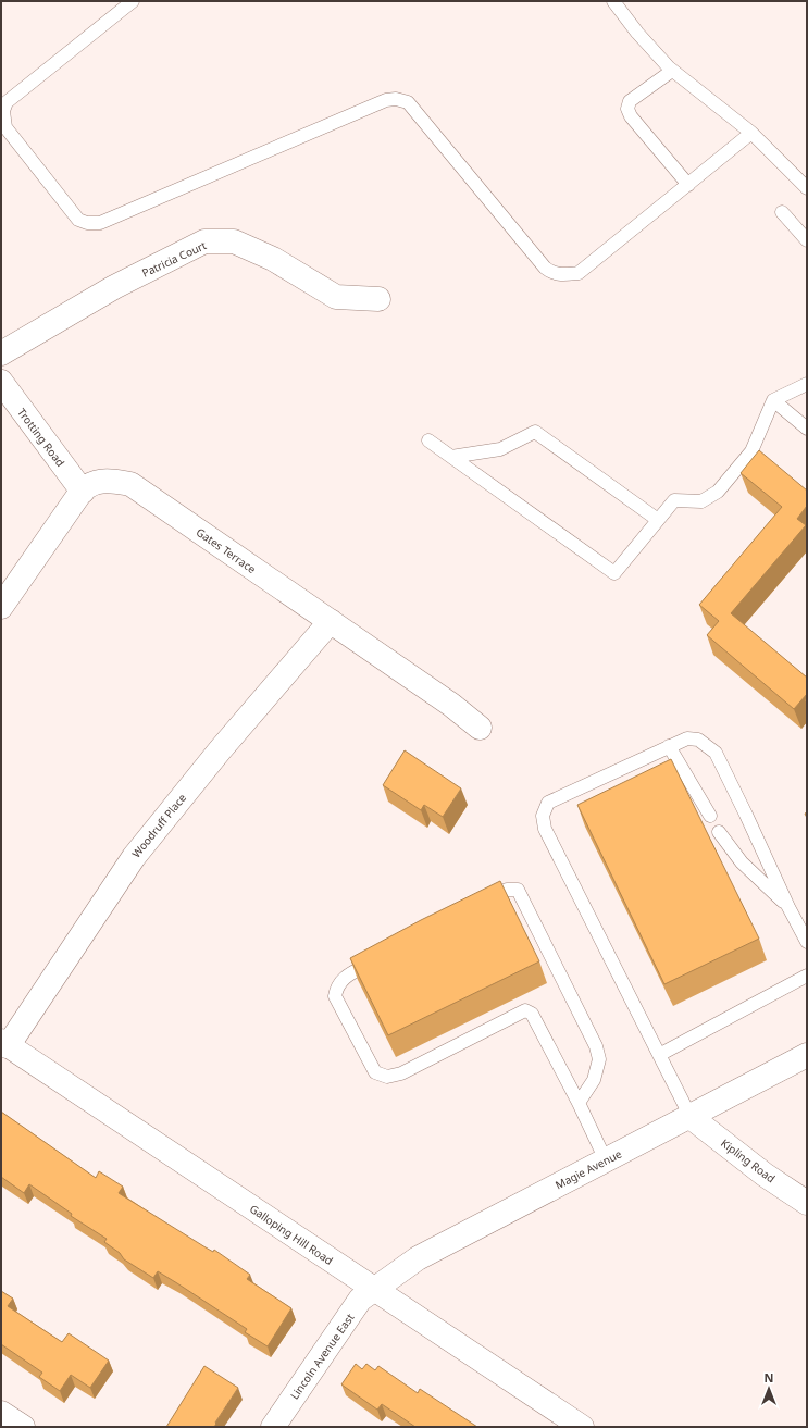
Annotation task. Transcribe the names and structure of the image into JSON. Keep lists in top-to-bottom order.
{
  "streets": {
    "street": [
      "Patricia Court",
      "Trotting Road",
      "Gates Terrace",
      "Woodruff Place",
      "Kipling Road",
      "Magie Avenue",
      "Galloping Hill Road",
      "Lincoln Avenue East"
    ]
  },
  "crossings": [
    ["Trotting Road", "Gates Terrace"],
    ["Gates Terrace", "Woodruff Place"],
    ["Woodruff Place", "Galloping Hill Road"],
    ["Kipling Road", "Magie Avenue"],
    ["Magie Avenue", "Galloping Hill Road"],
    ["Magie Avenue", "Lincoln Avenue East"],
    ["Galloping Hill Road", "Lincoln Avenue East"]
  ],
  "north": "top"
}
